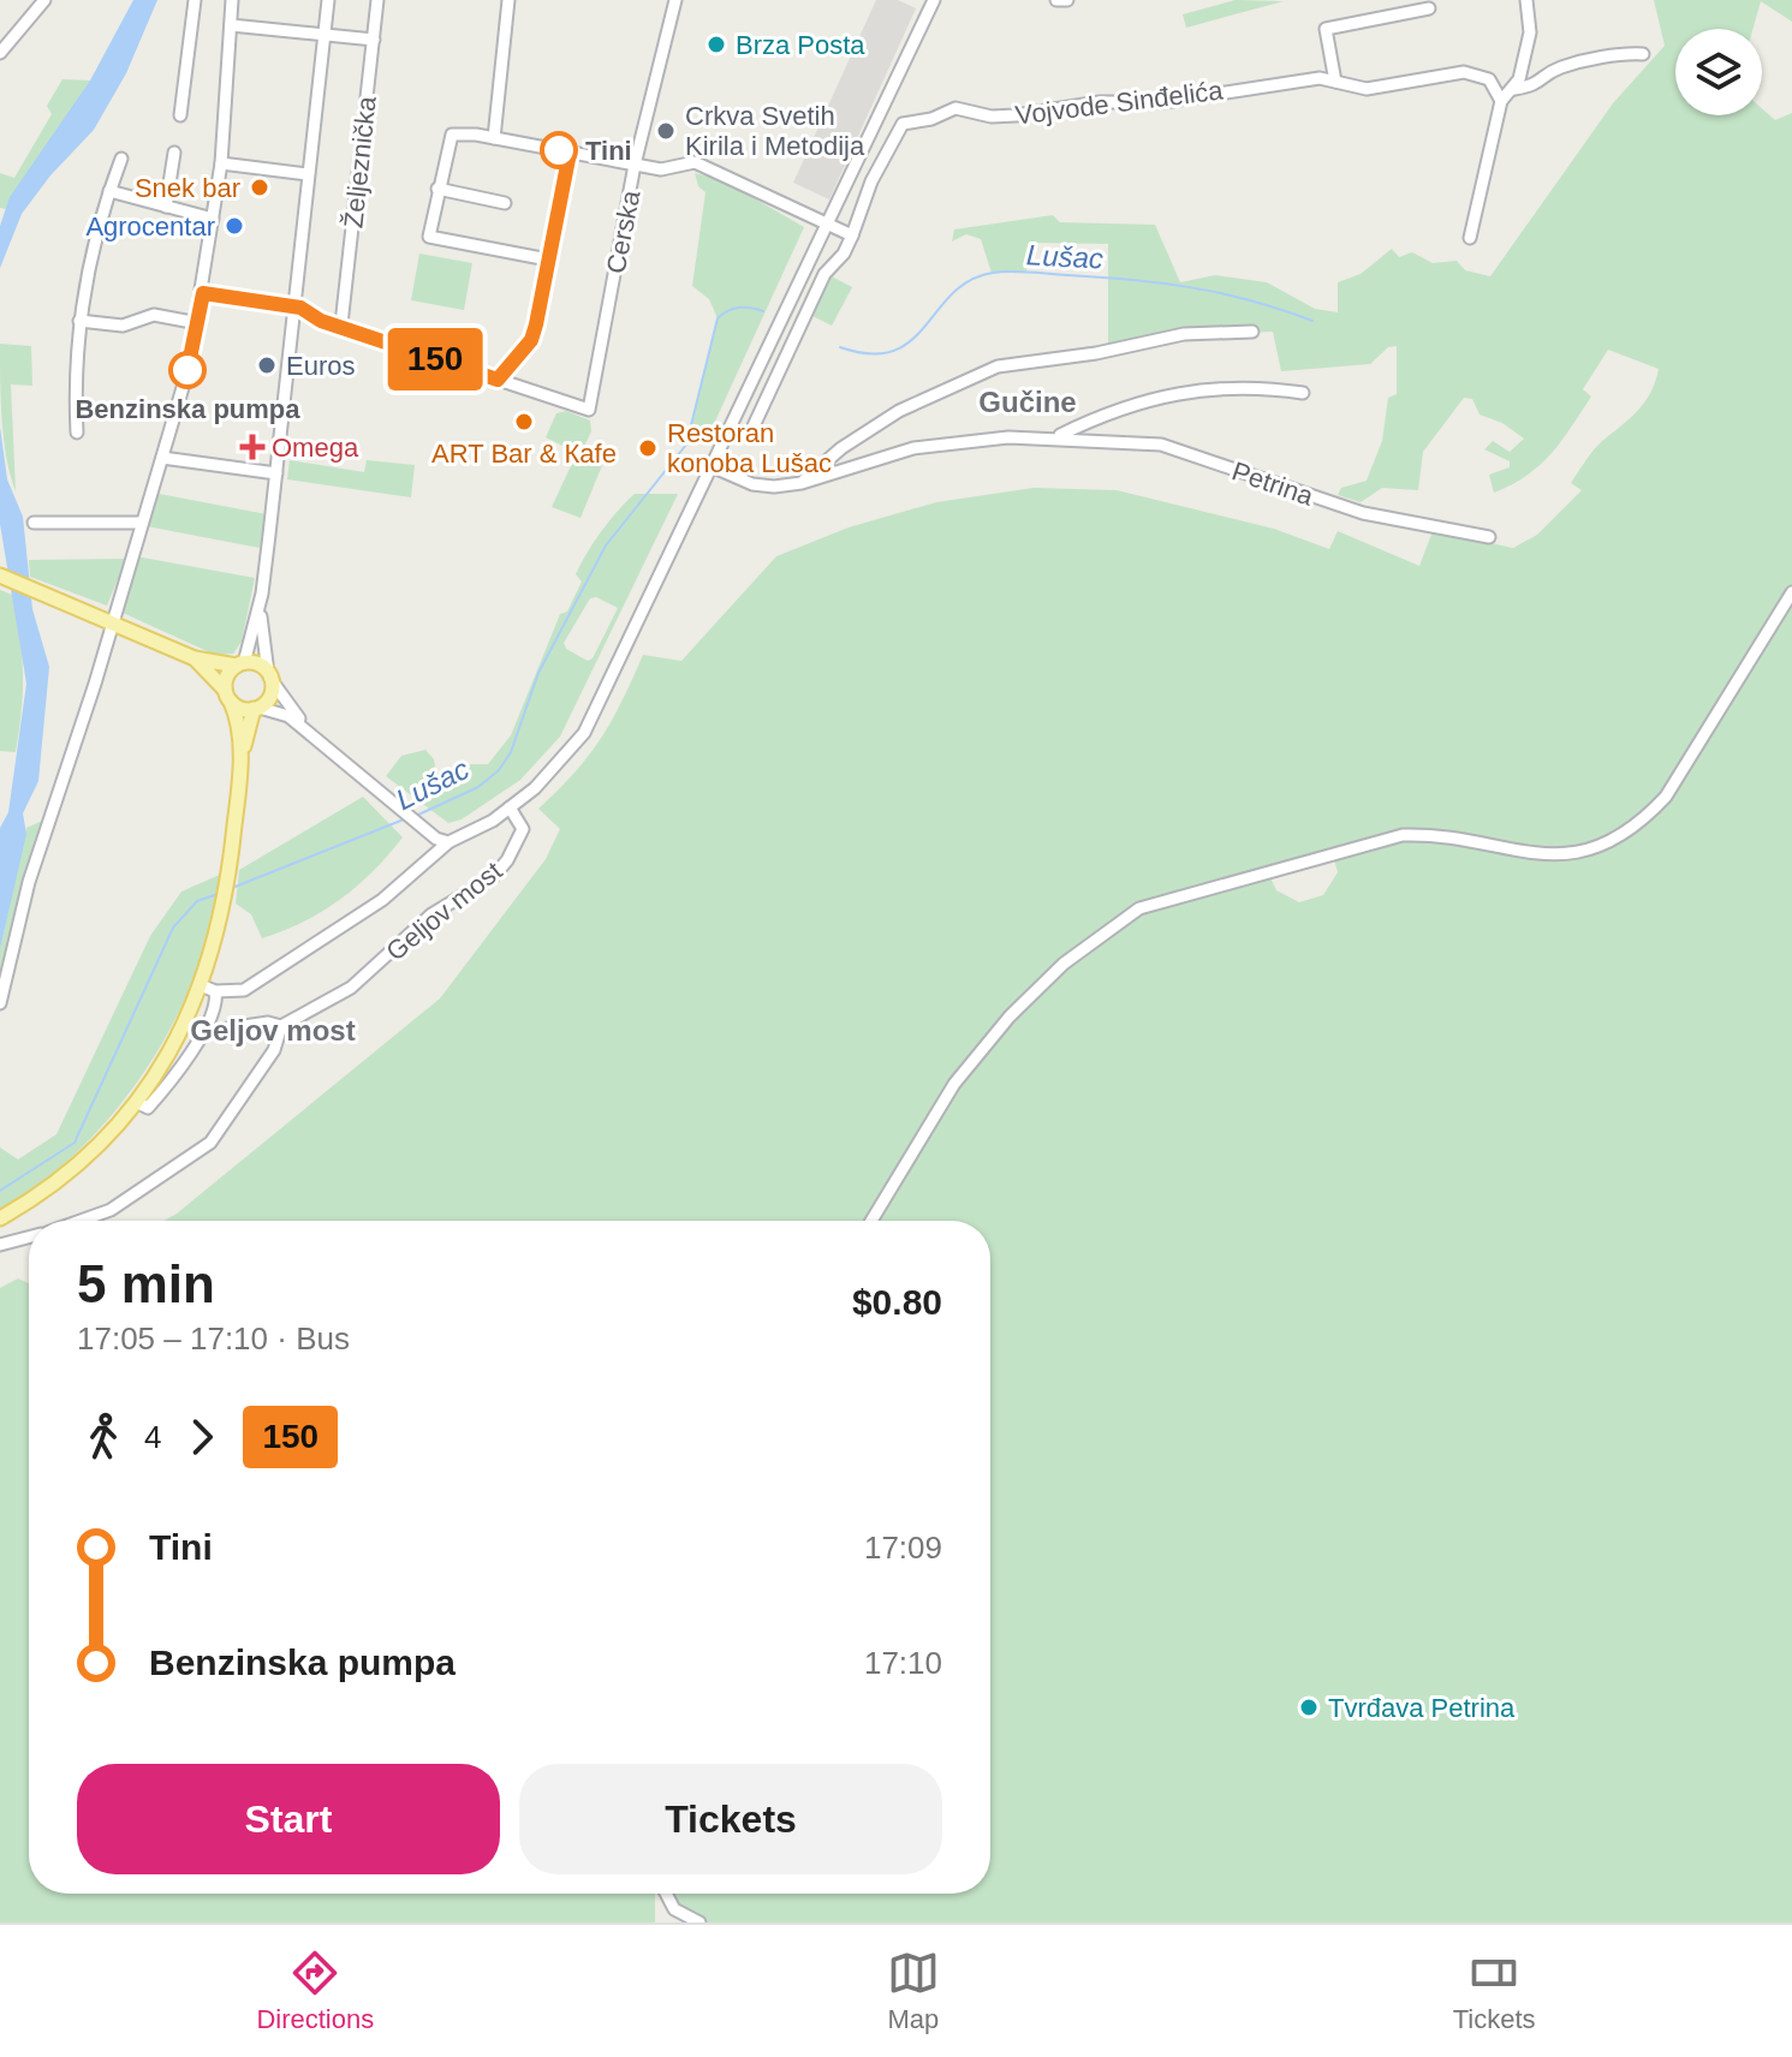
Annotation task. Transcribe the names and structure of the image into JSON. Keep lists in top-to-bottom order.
{
  "streets": {
    "street": [
      "Vojvode Sinđelića",
      "Željeznička",
      "Cerska",
      "Petrina",
      "Geljov most"
    ]
  },
  "districts": ["Gučine", "Geljov most"],
  "water": ["Lušac"],
  "places": {
    "other": [
      "Brza Posta",
      "Crkva Svetih Kirila i Metodija",
      "Tini",
      "Snek bar",
      "Agrocentar",
      "Euros",
      "Benzinska pumpa",
      "ART Bar & Кafe",
      "Restoran konoba Lušac",
      "Tvrđava Petrina"
    ],
    "health": ["Omega"]
  },
  "lines": ["bus line 150"],
  "page": {
    "on_map": "150",
    "heading": ["5 min", "17:05 – 17:10 · Bus", "$0.80"],
    "legs": ["4", "150"],
    "list": [
      {
        "name": "Tini",
        "value": "17:09"
      },
      {
        "name": "Benzinska pumpa",
        "value": "17:10"
      }
    ],
    "buttons": ["Start", "Tickets"],
    "tabs": ["Directions", "Map", "Tickets"]
  }
}
